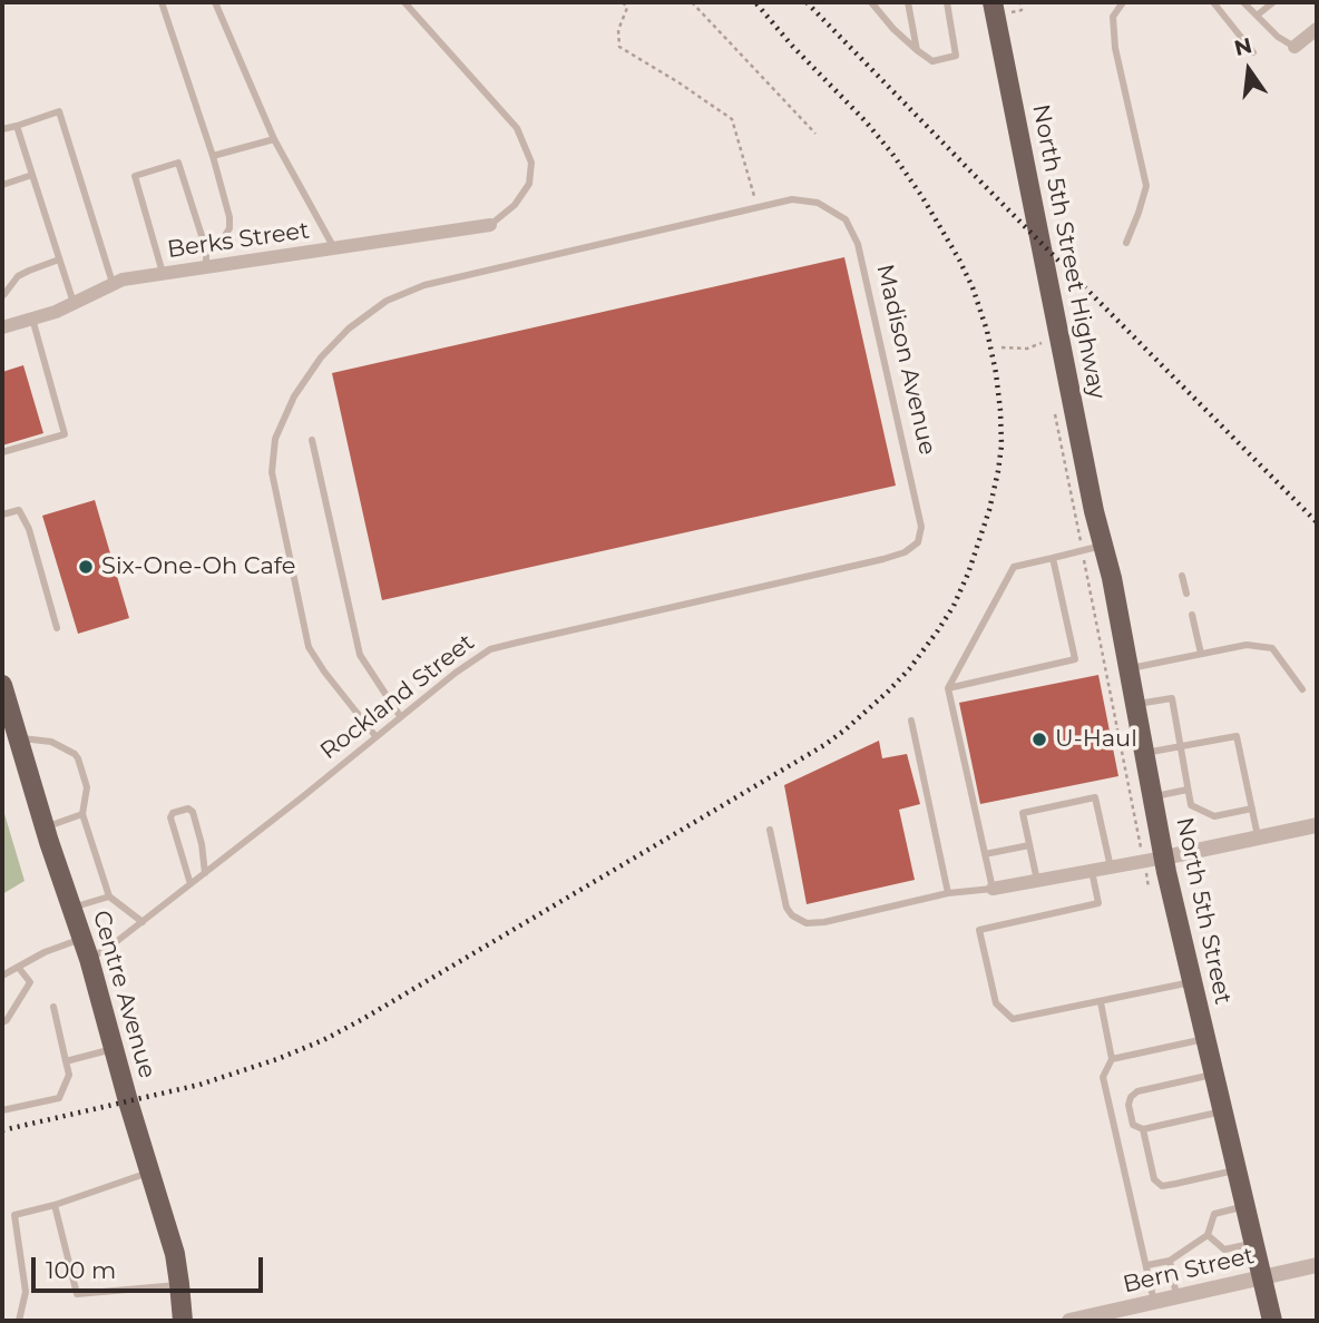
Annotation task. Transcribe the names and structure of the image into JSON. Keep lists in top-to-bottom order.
{
  "streets": {
    "main road": ["North 5th Street Highway", "North 5th Street", "Centre Avenue"],
    "street": ["Berks Street", "Bern Street"],
    "lane": ["Madison Avenue", "Rockland Street"]
  },
  "crossings": [
    ["North 5th Street Highway", "North 5th Street"],
    ["Madison Avenue", "Rockland Street"],
    ["Rockland Street", "Centre Avenue"],
    ["North 5th Street", "Bern Street"]
  ],
  "places": ["Six-One-Oh Cafe", "U-Haul"],
  "scale_bar": "100 m",
  "north": "top"
}
